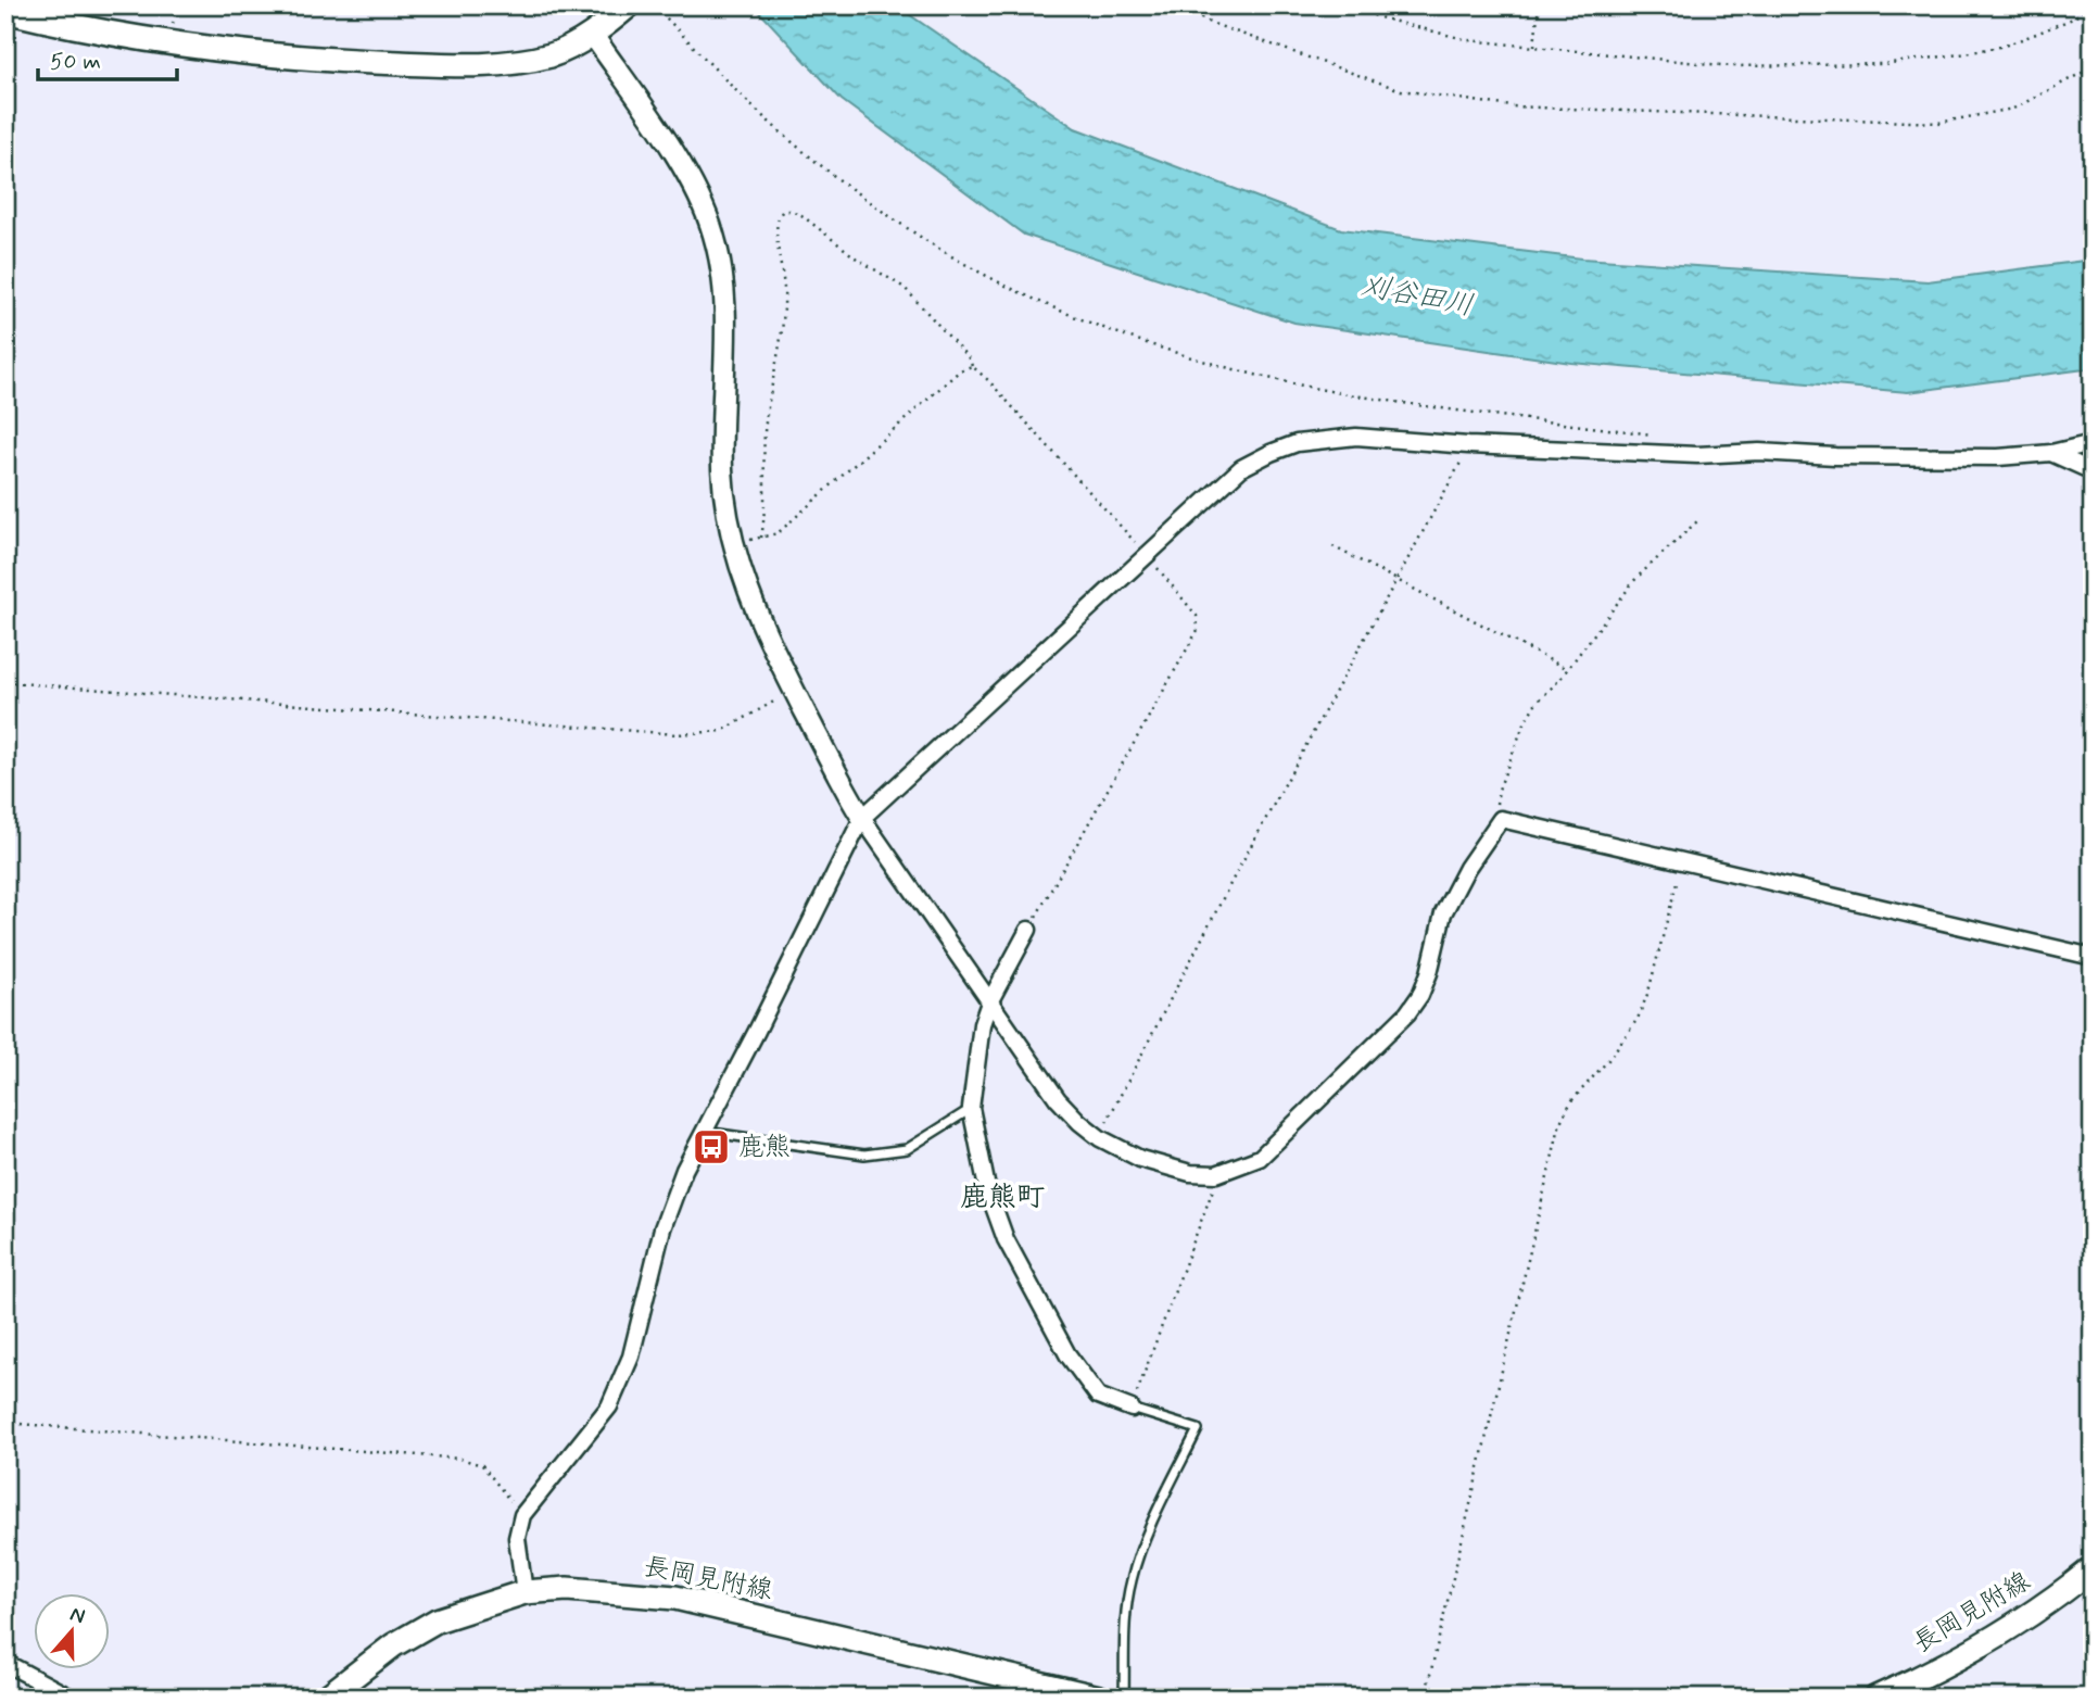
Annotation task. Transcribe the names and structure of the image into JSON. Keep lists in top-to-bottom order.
{
  "streets": {
    "main road": ["長岡見附線"]
  },
  "districts": ["鹿熊町"],
  "water": ["刈谷田川"],
  "places": {
    "bus stop": ["鹿熊"]
  },
  "scale_bar": "50 m",
  "north": "top"
}
